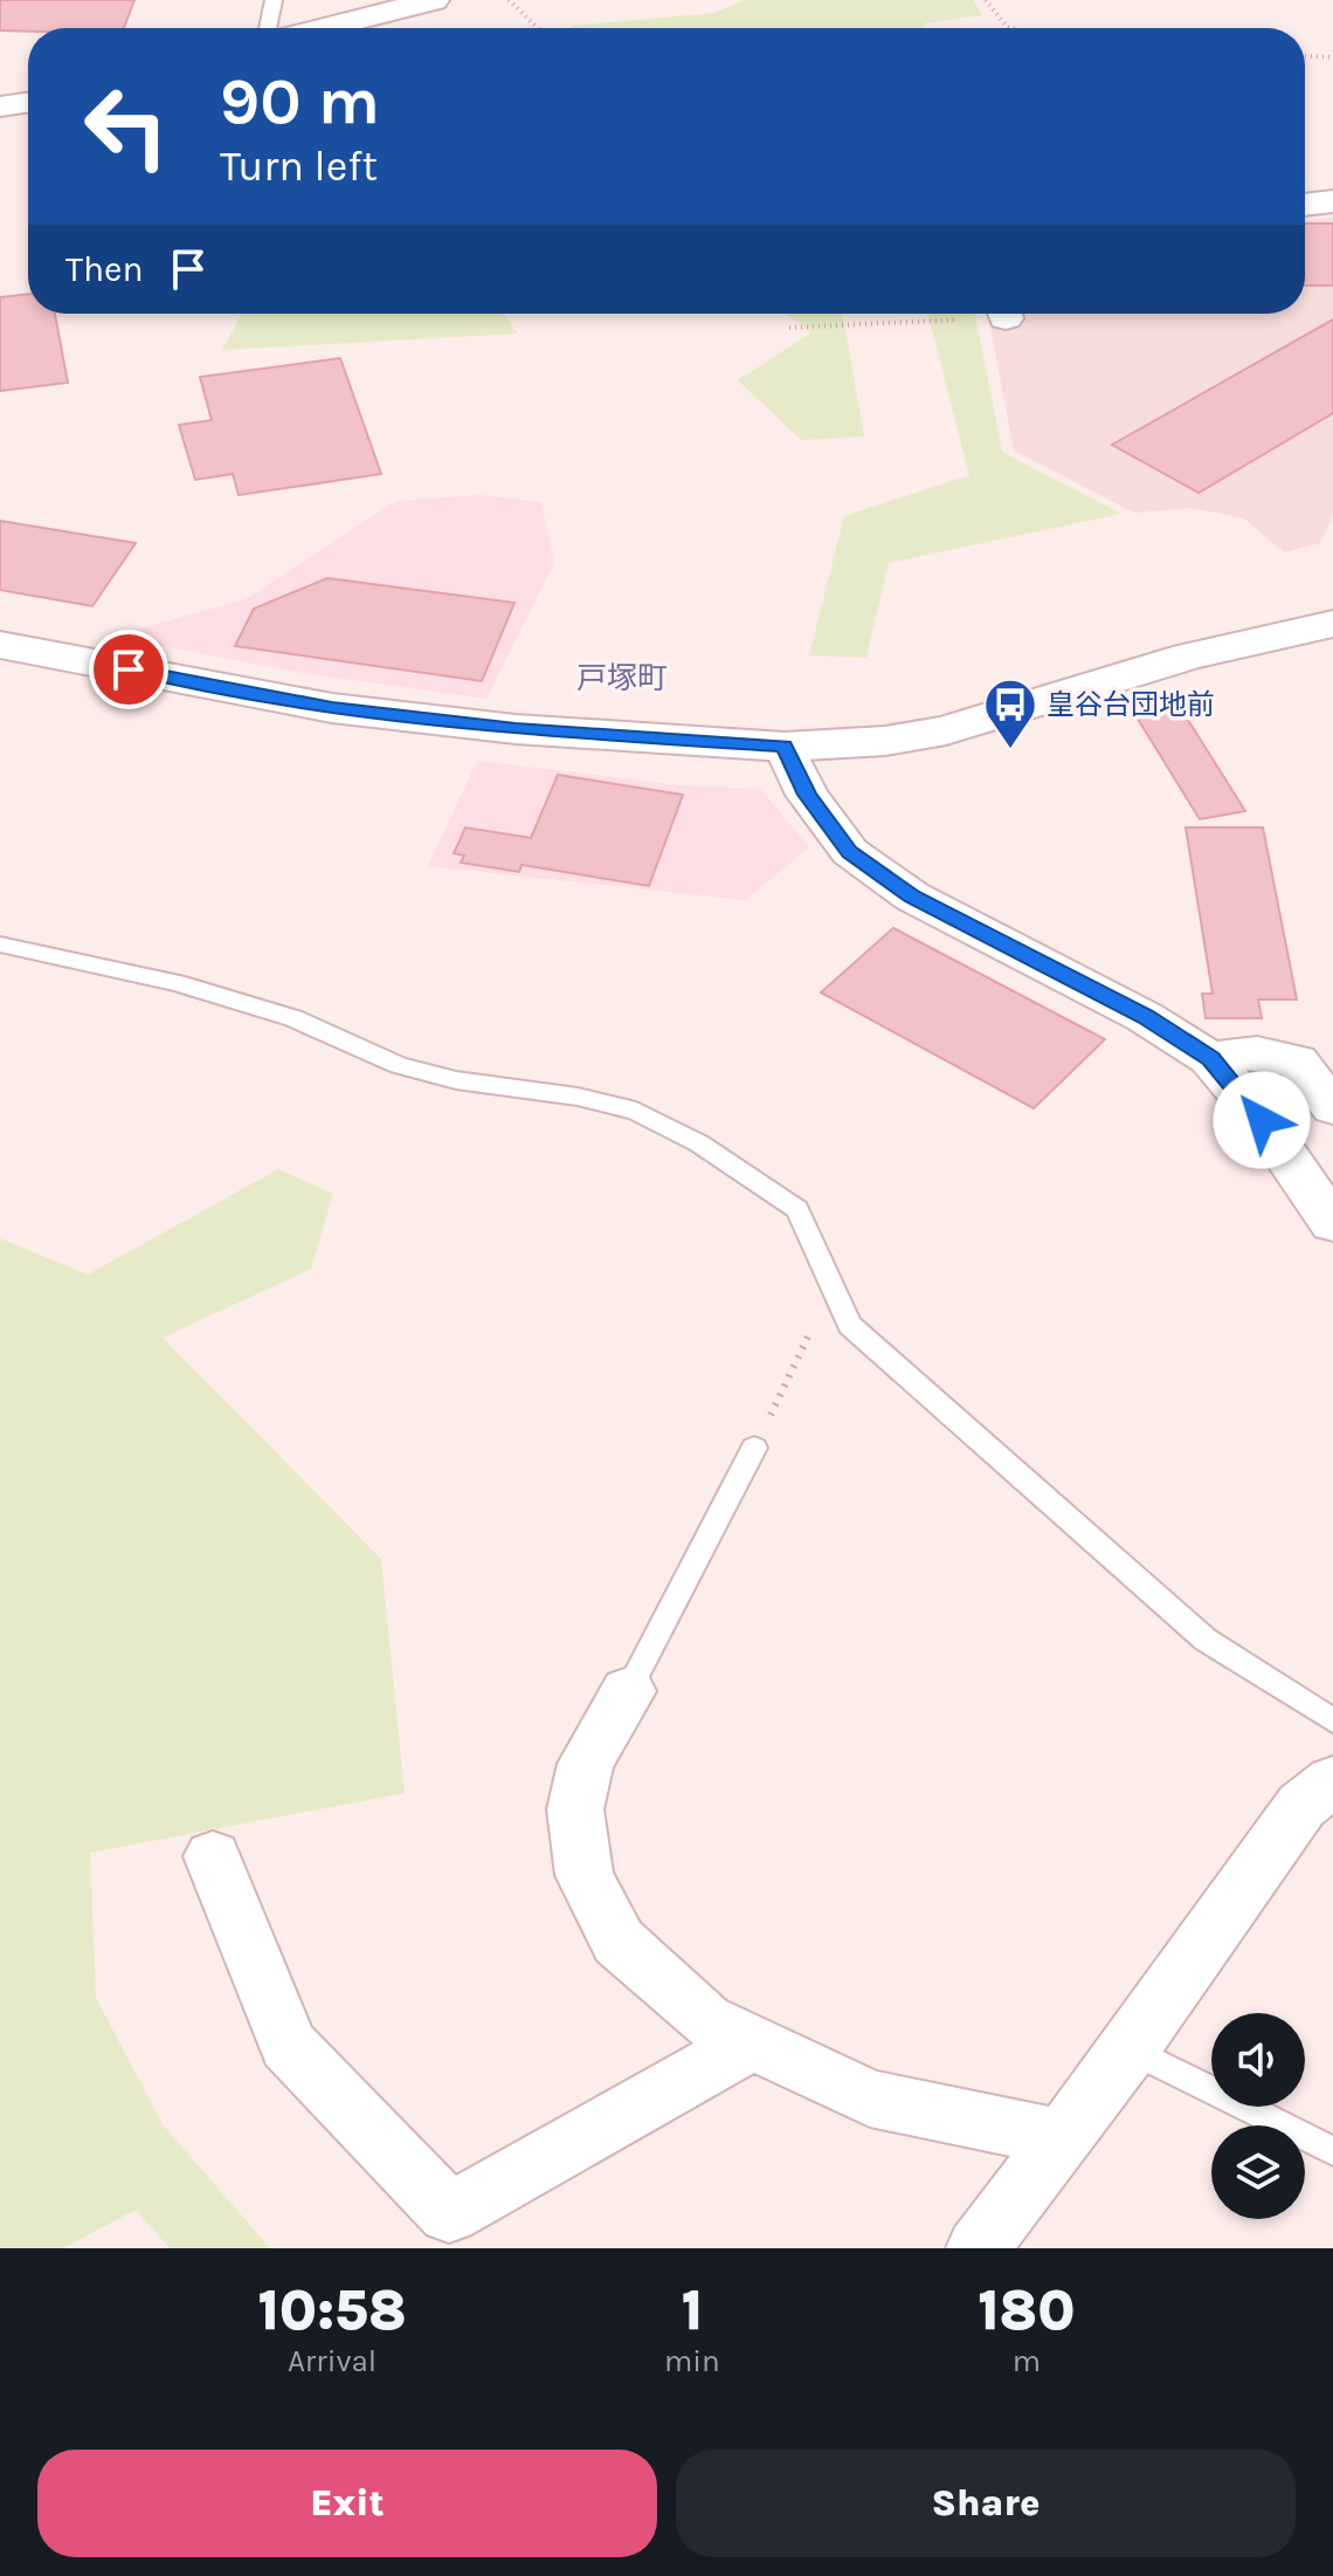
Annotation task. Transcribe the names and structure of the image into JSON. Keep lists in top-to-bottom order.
{
  "districts": ["戸塚町"],
  "places": {
    "bus stop": ["皇谷台団地前"]
  },
  "page": {
    "turn": ["90 m", "Turn left"],
    "then": "Then",
    "eta": [
      "10:58",
      "Arrival",
      "1",
      "min",
      "180",
      "m"
    ],
    "buttons": ["Exit", "Share"]
  }
}
